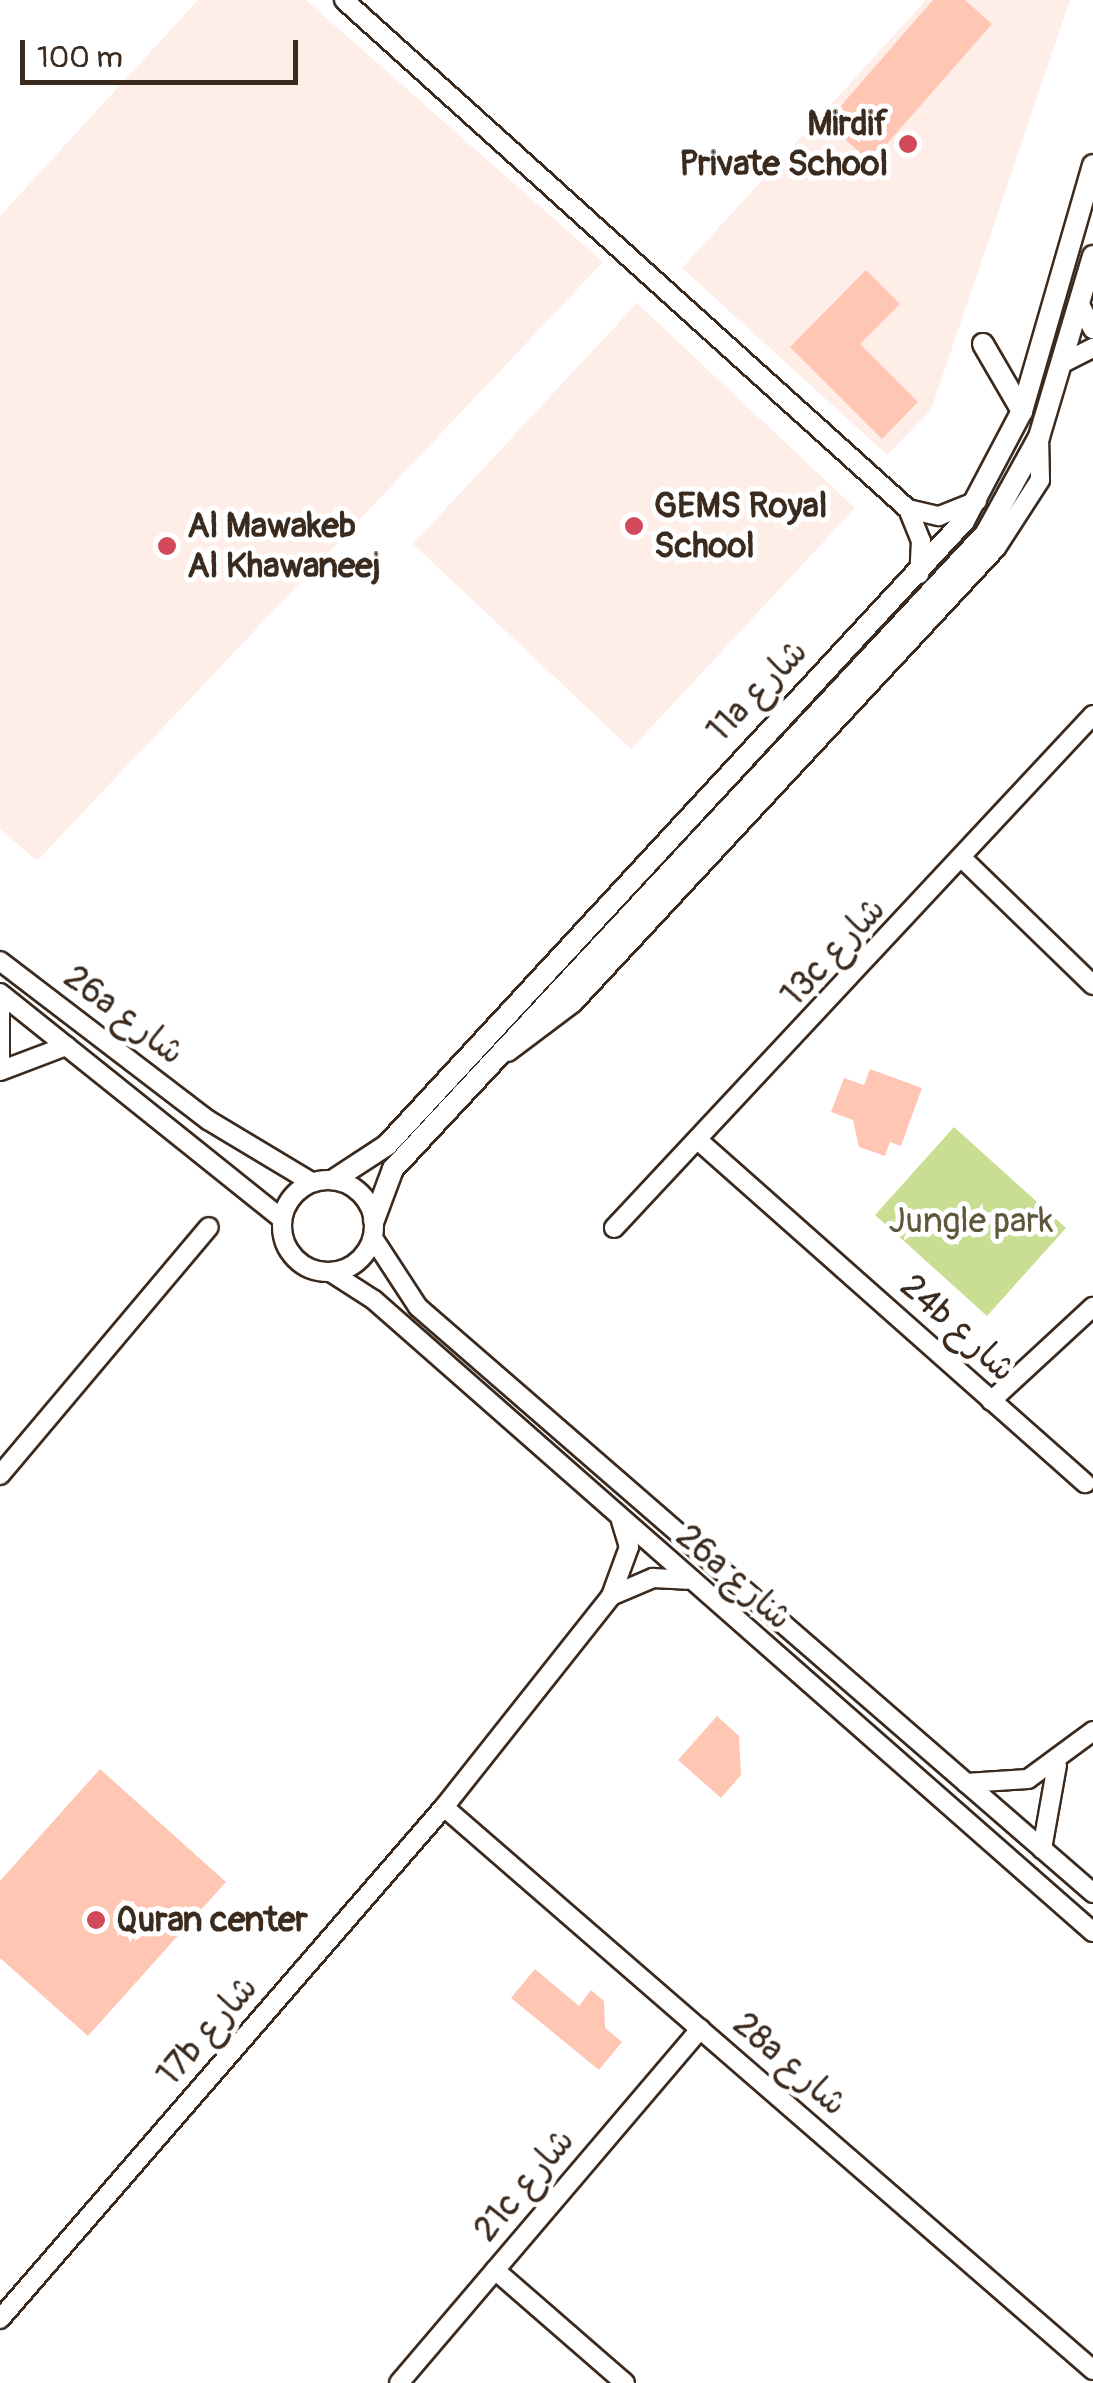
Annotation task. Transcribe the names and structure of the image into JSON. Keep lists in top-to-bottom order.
{
  "streets": {
    "street": [
      "11a شارع",
      "13c شارع",
      "26a شارع",
      "24b شارع",
      "17b شارع",
      "28a شارع",
      "21c شارع"
    ]
  },
  "crossings": [
    ["11a شارع", "26a شارع"],
    ["13c شارع", "24b شارع"],
    ["26a شارع", "17b شارع"],
    ["17b شارع", "28a شارع"],
    ["28a شارع", "21c شارع"]
  ],
  "parks": ["Jungle park"],
  "places": [
    "Mirdif Private School",
    "GEMS Royal School",
    "Al Mawakeb Al Khawaneej",
    "Quran center"
  ],
  "scale_bar": "100 m"
}
